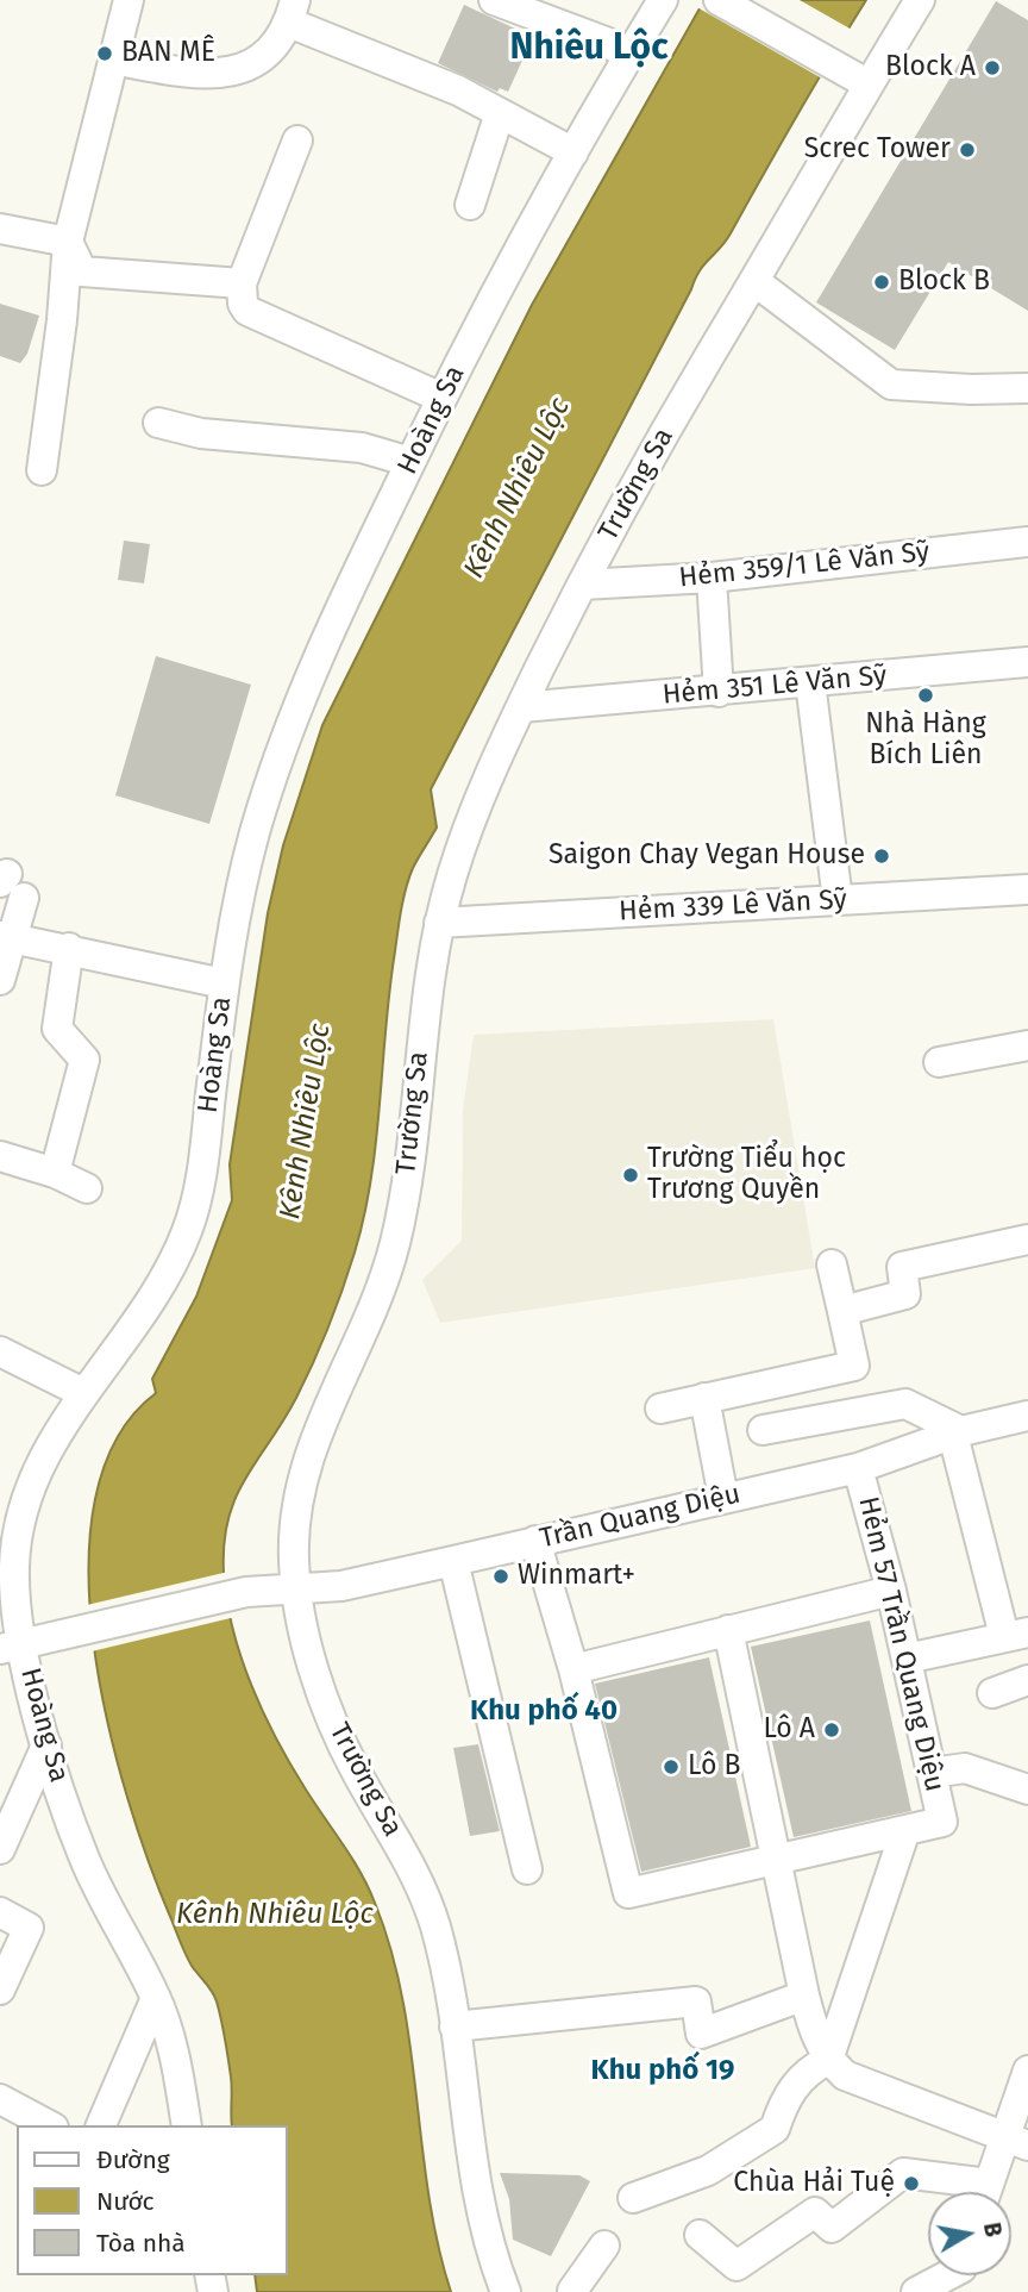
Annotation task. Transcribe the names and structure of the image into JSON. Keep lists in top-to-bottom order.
{
  "streets": {
    "street": [
      "Hoàng Sa",
      "Trường Sa",
      "Hẻm 359/1 Lê Văn Sỹ",
      "Hẻm 351 Lê Văn Sỹ",
      "Hẻm 339 Lê Văn Sỹ",
      "Trần Quang Diệu",
      "Hẻm 57 Trần Quang Diệu"
    ]
  },
  "crossings": [
    ["Hoàng Sa", "Trần Quang Diệu"],
    ["Trường Sa", "Hẻm 359/1 Lê Văn Sỹ"],
    ["Trường Sa", "Hẻm 351 Lê Văn Sỹ"],
    ["Trường Sa", "Hẻm 339 Lê Văn Sỹ"],
    ["Trường Sa", "Trần Quang Diệu"],
    ["Trần Quang Diệu", "Hẻm 57 Trần Quang Diệu"]
  ],
  "districts": ["Nhiêu Lộc", "Khu phố 40", "Khu phố 19"],
  "water": ["Kênh Nhiêu Lộc"],
  "places": [
    "BAN MÊ",
    "Block A",
    "Screc Tower",
    "Block B",
    "Nhà Hàng Bích Liên",
    "Saigon Chay Vegan House",
    "Trường Tiểu học Trương Quyền",
    "Winmart+",
    "Lô A",
    "Lô B",
    "Chùa Hải Tuệ"
  ],
  "legend": ["Đường", "Nước", "Tòa nhà"],
  "north": "right"
}
